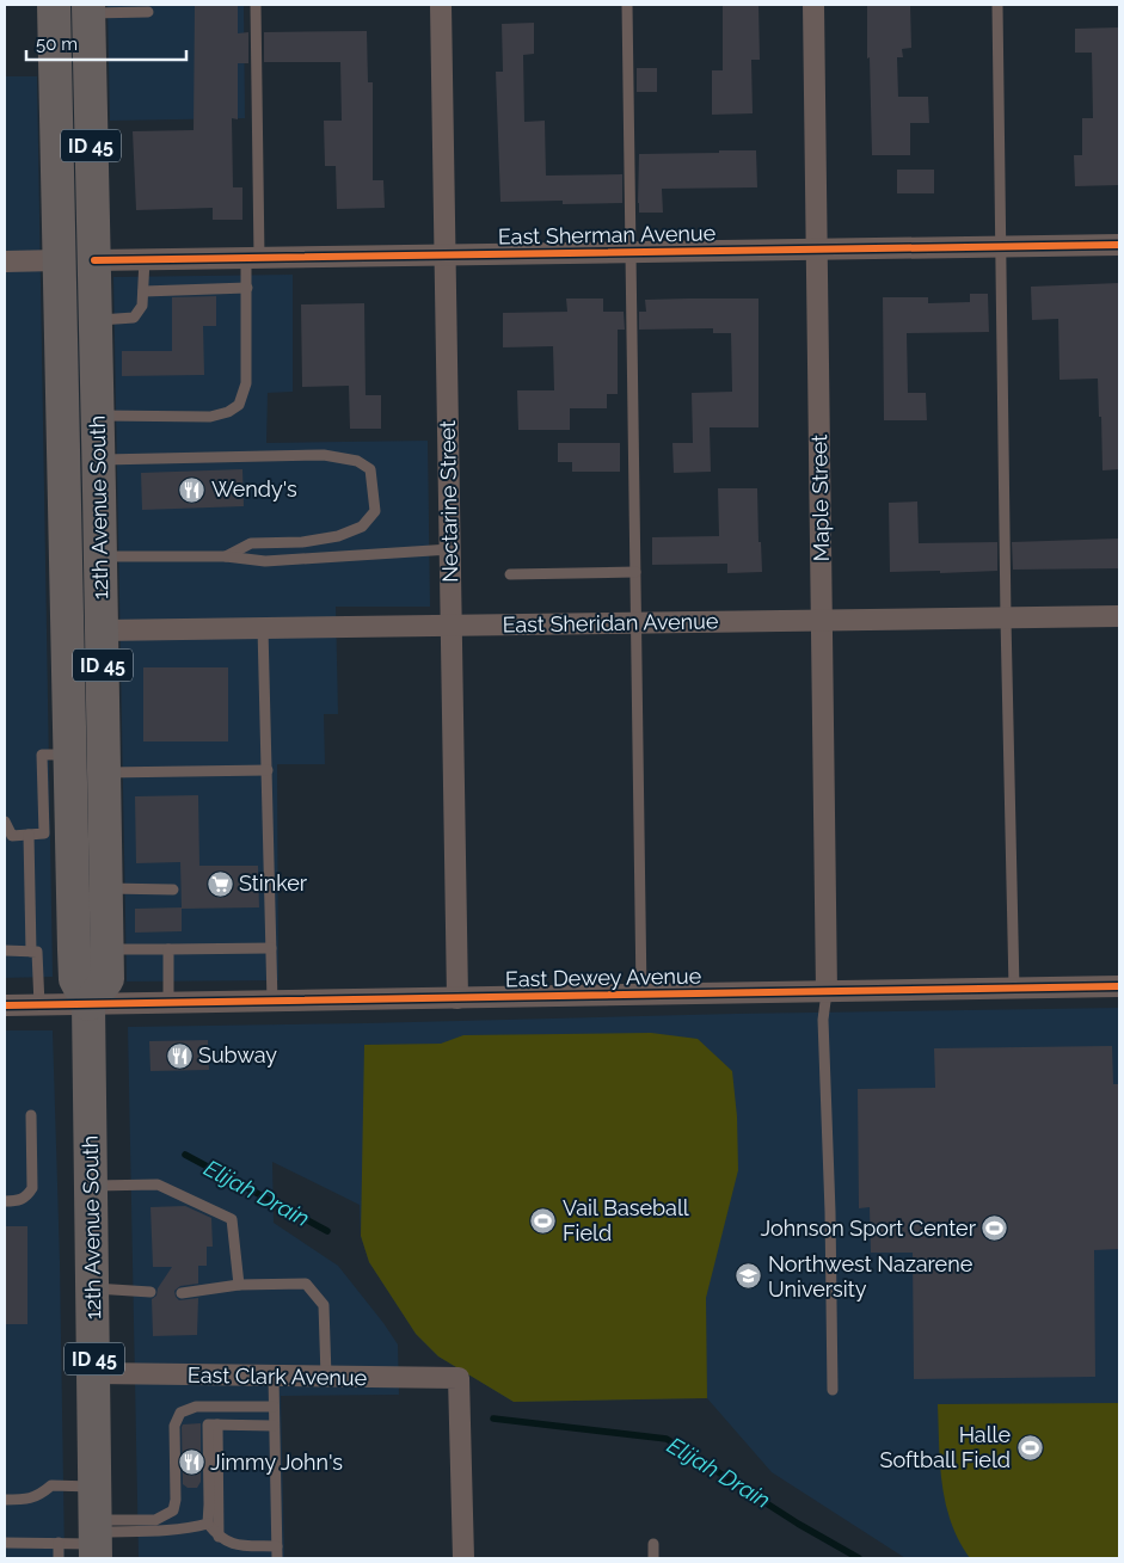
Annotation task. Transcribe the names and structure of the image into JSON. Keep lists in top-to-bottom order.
{
  "streets": {
    "main road": ["ID 45", "12th Avenue South"],
    "street": [
      "East Sherman Avenue",
      "Maple Street",
      "Nectarine Street",
      "East Sheridan Avenue",
      "East Dewey Avenue",
      "East Clark Avenue"
    ]
  },
  "crossings": [
    ["East Sherman Avenue", "Maple Street"],
    ["East Sherman Avenue", "Nectarine Street"],
    ["East Sherman Avenue", "12th Avenue South"],
    ["Maple Street", "East Sheridan Avenue"],
    ["Maple Street", "East Dewey Avenue"],
    ["Nectarine Street", "East Sheridan Avenue"],
    ["Nectarine Street", "East Dewey Avenue"],
    ["12th Avenue South", "East Sheridan Avenue"],
    ["12th Avenue South", "East Dewey Avenue"],
    ["12th Avenue South", "East Clark Avenue"]
  ],
  "water": ["Elijah Drain"],
  "places": {
    "restaurant": ["Wendy's", "Subway", "Jimmy John's"],
    "supermarket": ["Stinker"],
    "sports": ["Vail Baseball Field", "Johnson Sport Center", "Halle Softball Field"],
    "school or university": ["Northwest Nazarene University"]
  },
  "scale_bar": "50 m"
}
